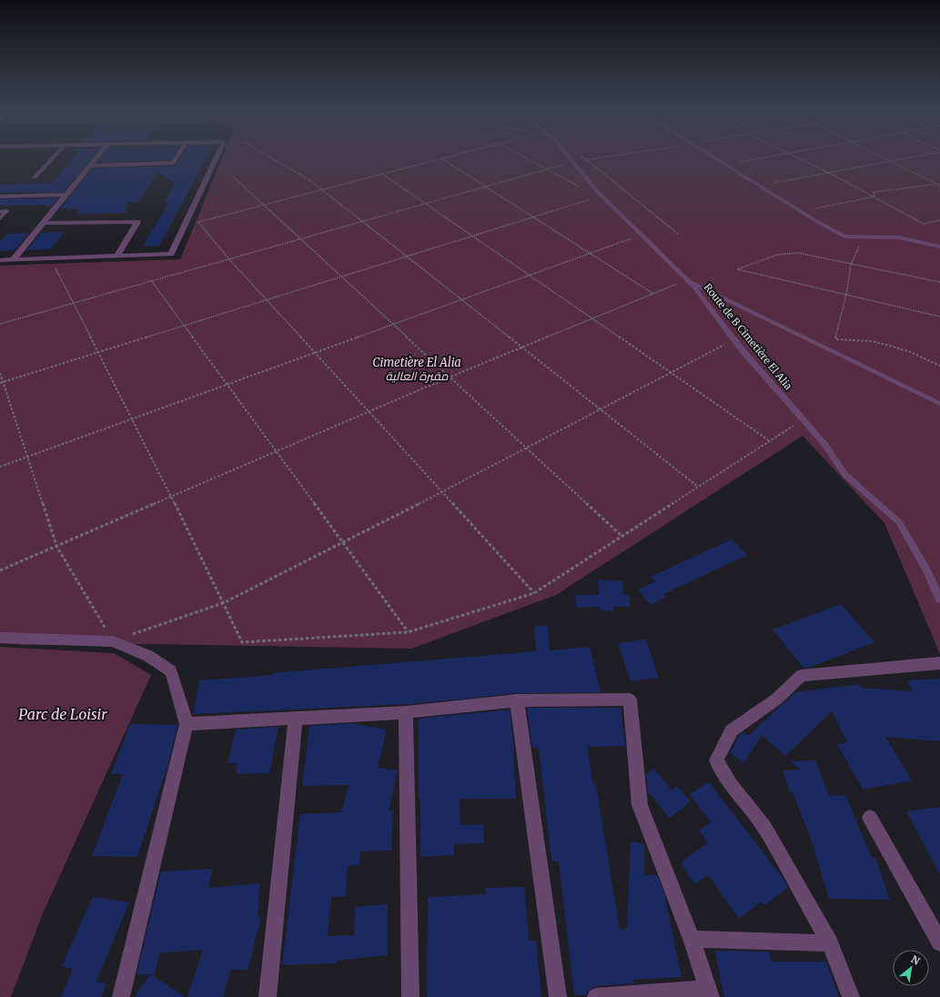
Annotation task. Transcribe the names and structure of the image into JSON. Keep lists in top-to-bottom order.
{
  "streets": {
    "lane": ["Route de B Cimetière El Alia"]
  },
  "parks": ["Cimetière El Alia مقبرة العالية", "Parc de Loisir"],
  "north": "top right"
}
